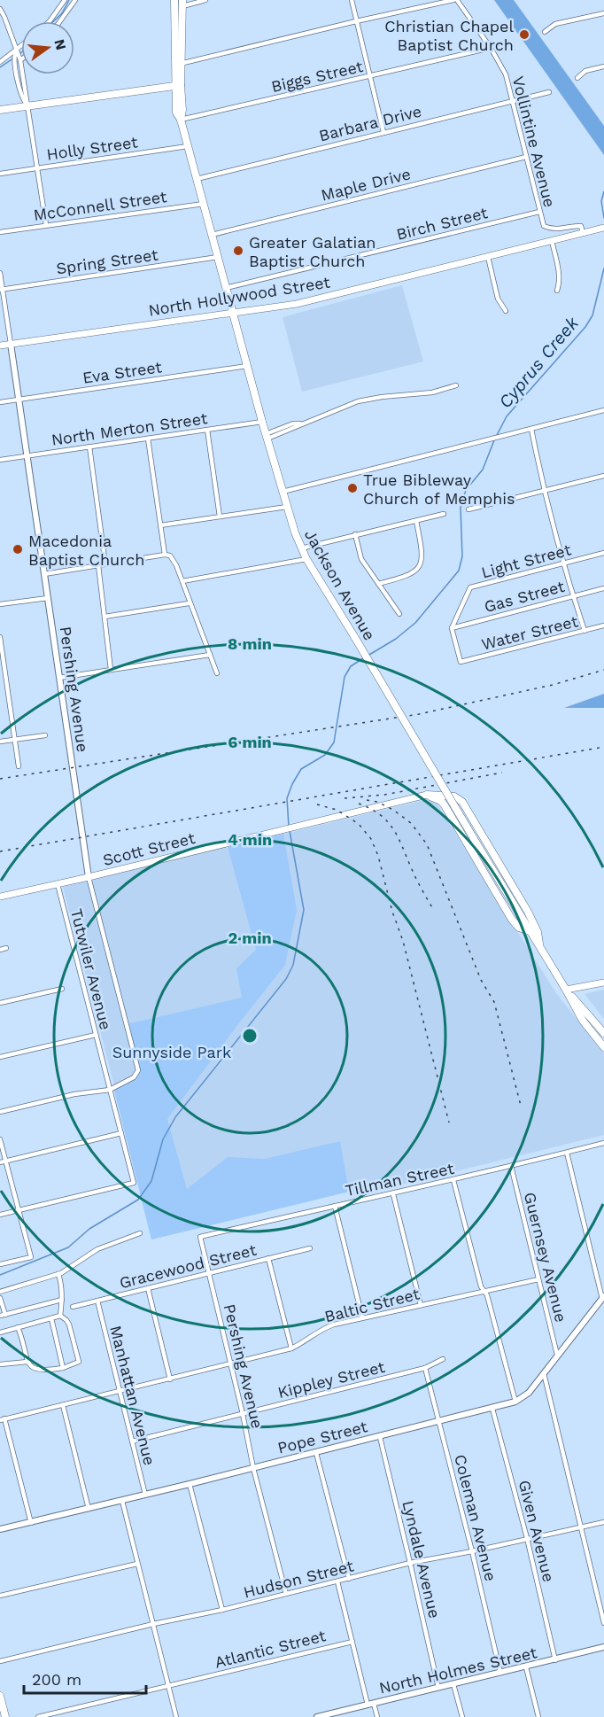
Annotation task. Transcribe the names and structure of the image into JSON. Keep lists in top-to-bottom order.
{
  "streets": {
    "main road": ["North Hollywood Street", "Jackson Avenue", "Scott Street"],
    "street": [
      "Biggs Street",
      "Barbara Drive",
      "Vollintine Avenue",
      "Holly Street",
      "Maple Drive",
      "McConnell Street",
      "Birch Street",
      "Spring Street",
      "Eva Street",
      "North Merton Street",
      "Light Street",
      "Gas Street",
      "Water Street",
      "Pershing Avenue",
      "Tutwiler Avenue",
      "Tillman Street",
      "Guernsey Avenue",
      "Gracewood Street",
      "Baltic Street",
      "Kippley Street",
      "Manhattan Avenue",
      "Pope Street",
      "Coleman Avenue",
      "Given Avenue",
      "Lyndale Avenue",
      "Hudson Street",
      "Atlantic Street",
      "North Holmes Street"
    ]
  },
  "crossings": [
    ["Biggs Street", "Vollintine Avenue"],
    ["Biggs Street", "Jackson Avenue"],
    ["Barbara Drive", "Vollintine Avenue"],
    ["Barbara Drive", "Jackson Avenue"],
    ["Vollintine Avenue", "Maple Drive"],
    ["Vollintine Avenue", "Birch Street"],
    ["Vollintine Avenue", "North Hollywood Street"],
    ["Holly Street", "Jackson Avenue"],
    ["Maple Drive", "Jackson Avenue"],
    ["McConnell Street", "Jackson Avenue"],
    ["Birch Street", "Jackson Avenue"],
    ["Spring Street", "Jackson Avenue"],
    ["Spring Street", "Pershing Avenue"],
    ["North Hollywood Street", "Jackson Avenue"],
    ["North Hollywood Street", "Pershing Avenue"],
    ["Eva Street", "Jackson Avenue"],
    ["Eva Street", "Pershing Avenue"],
    ["North Merton Street", "Jackson Avenue"],
    ["North Merton Street", "Pershing Avenue"],
    ["Light Street", "Gas Street"],
    ["Light Street", "Water Street"],
    ["Gas Street", "Water Street"],
    ["Pershing Avenue", "Scott Street"],
    ["Pershing Avenue", "Tutwiler Avenue"],
    ["Pershing Avenue", "Tillman Street"],
    ["Pershing Avenue", "Gracewood Street"],
    ["Pershing Avenue", "Baltic Street"],
    ["Pershing Avenue", "Kippley Street"],
    ["Pershing Avenue", "Pope Street"],
    ["Pershing Avenue", "Hudson Street"],
    ["Scott Street", "Tutwiler Avenue"],
    ["Tillman Street", "Guernsey Avenue"],
    ["Guernsey Avenue", "Baltic Street"],
    ["Guernsey Avenue", "Pope Street"],
    ["Gracewood Street", "Manhattan Avenue"],
    ["Baltic Street", "Manhattan Avenue"],
    ["Kippley Street", "Manhattan Avenue"],
    ["Kippley Street", "Coleman Avenue"],
    ["Manhattan Avenue", "Pope Street"],
    ["Pope Street", "Coleman Avenue"],
    ["Pope Street", "Given Avenue"],
    ["Pope Street", "Lyndale Avenue"],
    ["Coleman Avenue", "Hudson Street"],
    ["Coleman Avenue", "North Holmes Street"],
    ["Given Avenue", "Hudson Street"],
    ["Given Avenue", "North Holmes Street"],
    ["Lyndale Avenue", "Hudson Street"],
    ["Lyndale Avenue", "North Holmes Street"]
  ],
  "water": ["Cyprus Creek"],
  "parks": ["Sunnyside Park"],
  "places": [
    "Christian Chapel Baptist Church",
    "Greater Galatian Baptist Church",
    "True Bibleway Church of Memphis",
    "Macedonia Baptist Church"
  ],
  "scale_bar": "200 m",
  "north": "right",
  "rings": [
    "8 min",
    "6 min",
    "4 min",
    "2 min"
  ]
}
